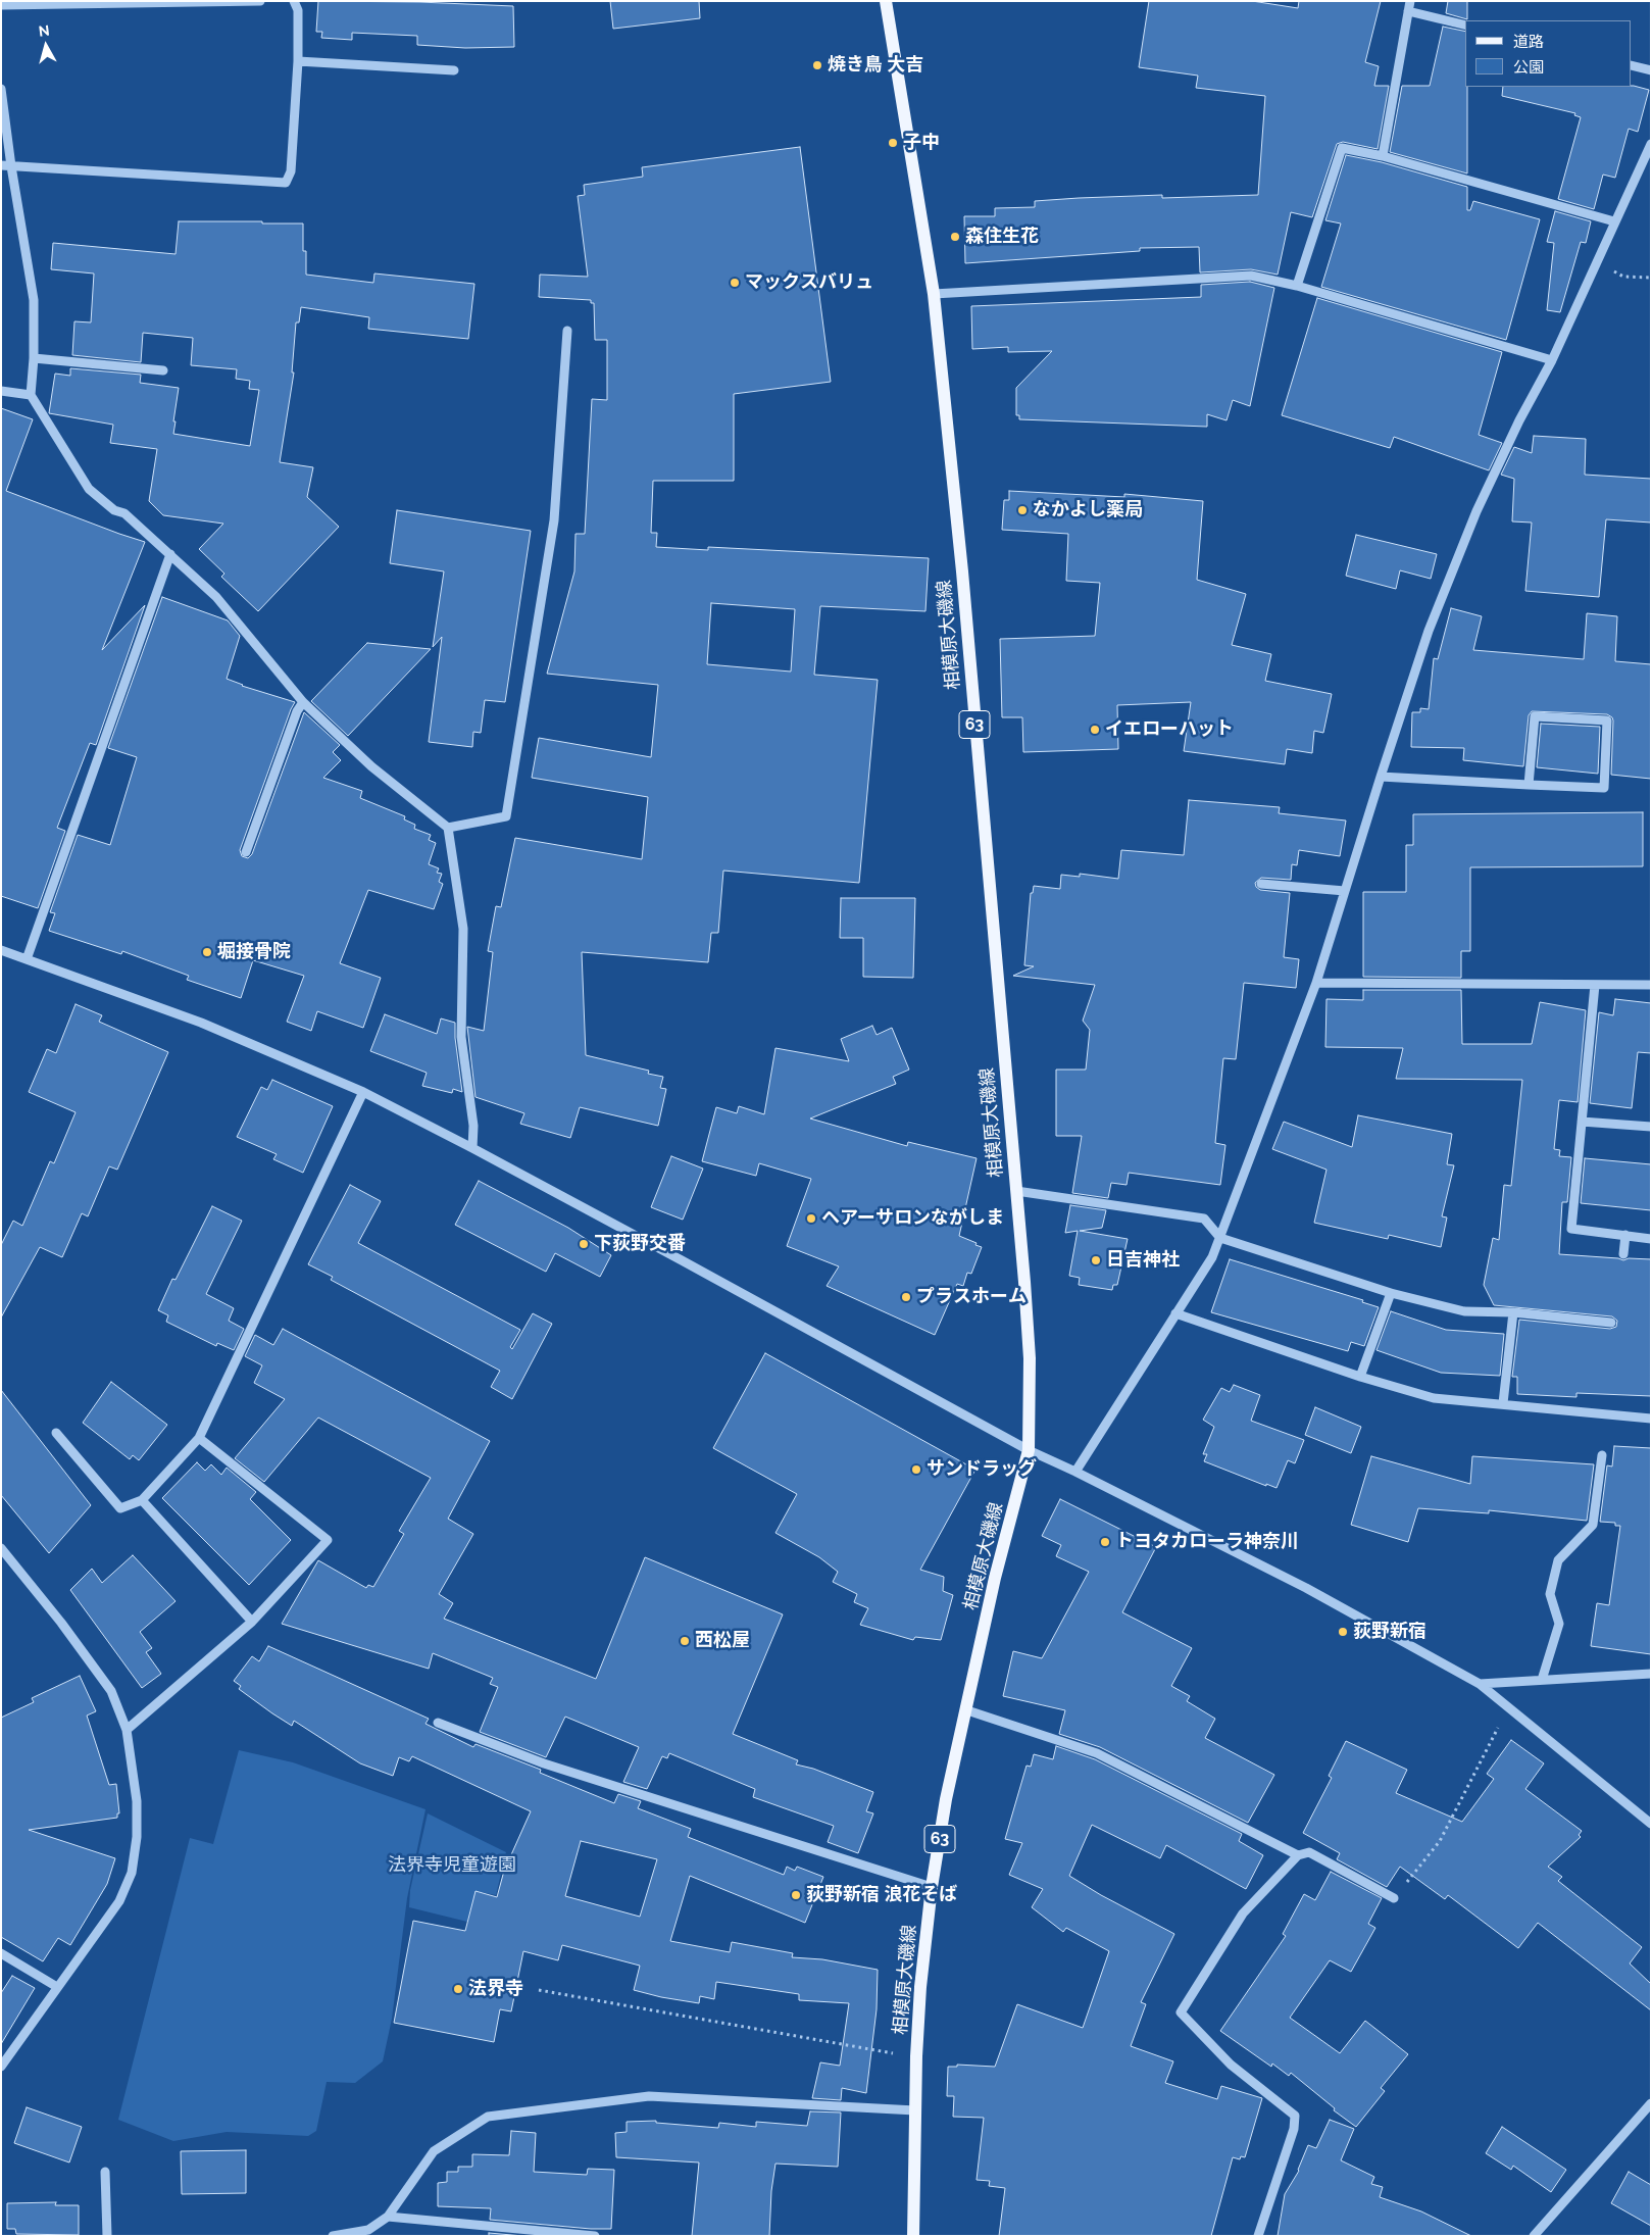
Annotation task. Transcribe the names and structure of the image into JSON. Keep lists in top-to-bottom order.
{
  "streets": {
    "main road": ["相模原大磯線", "63"]
  },
  "parks": ["法界寺児童遊園"],
  "places": [
    "焼き鳥 大吉",
    "子中",
    "森住生花",
    "マックスバリュ",
    "なかよし薬局",
    "イエローハット",
    "堀接骨院",
    "ヘアーサロンながしま",
    "下荻野交番",
    "日吉神社",
    "プラスホーム",
    "サンドラッグ",
    "トヨタカローラ神奈川",
    "荻野新宿",
    "西松屋",
    "荻野新宿 浪花そば",
    "法界寺"
  ],
  "legend": ["道路", "公園"],
  "north": "top"
}
